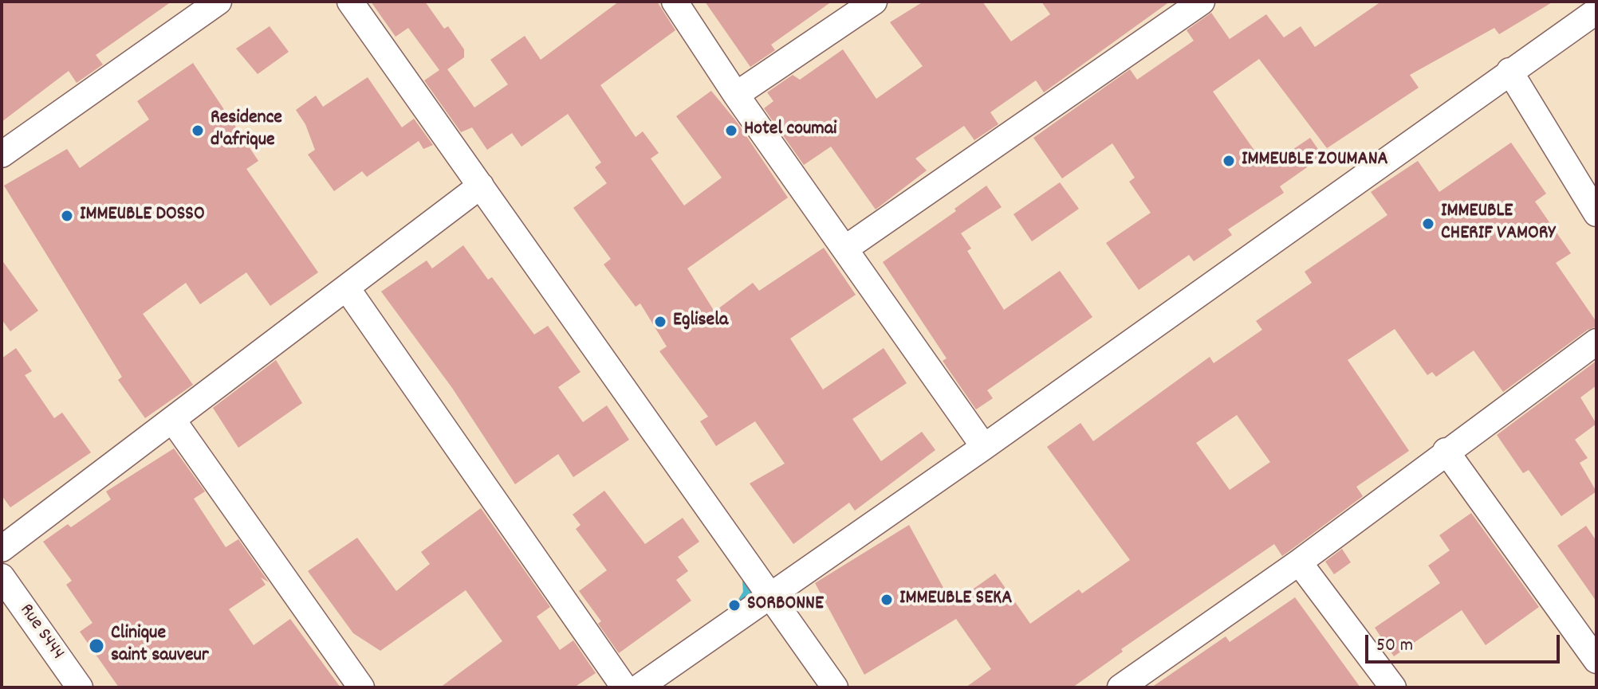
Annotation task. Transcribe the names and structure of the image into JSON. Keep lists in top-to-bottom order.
{
  "streets": {
    "street": ["Rue S444"]
  },
  "places": [
    "Residence d'afrique",
    "Hotel coumai",
    "IMMEUBLE ZOUMANA",
    "IMMEUBLE DOSSO",
    "IMMEUBLE CHERIF VAMORY",
    "Eglisela",
    "IMMEUBLE SEKA",
    "SORBONNE",
    "Clinique saint sauveur"
  ],
  "scale_bar": "50 m"
}
